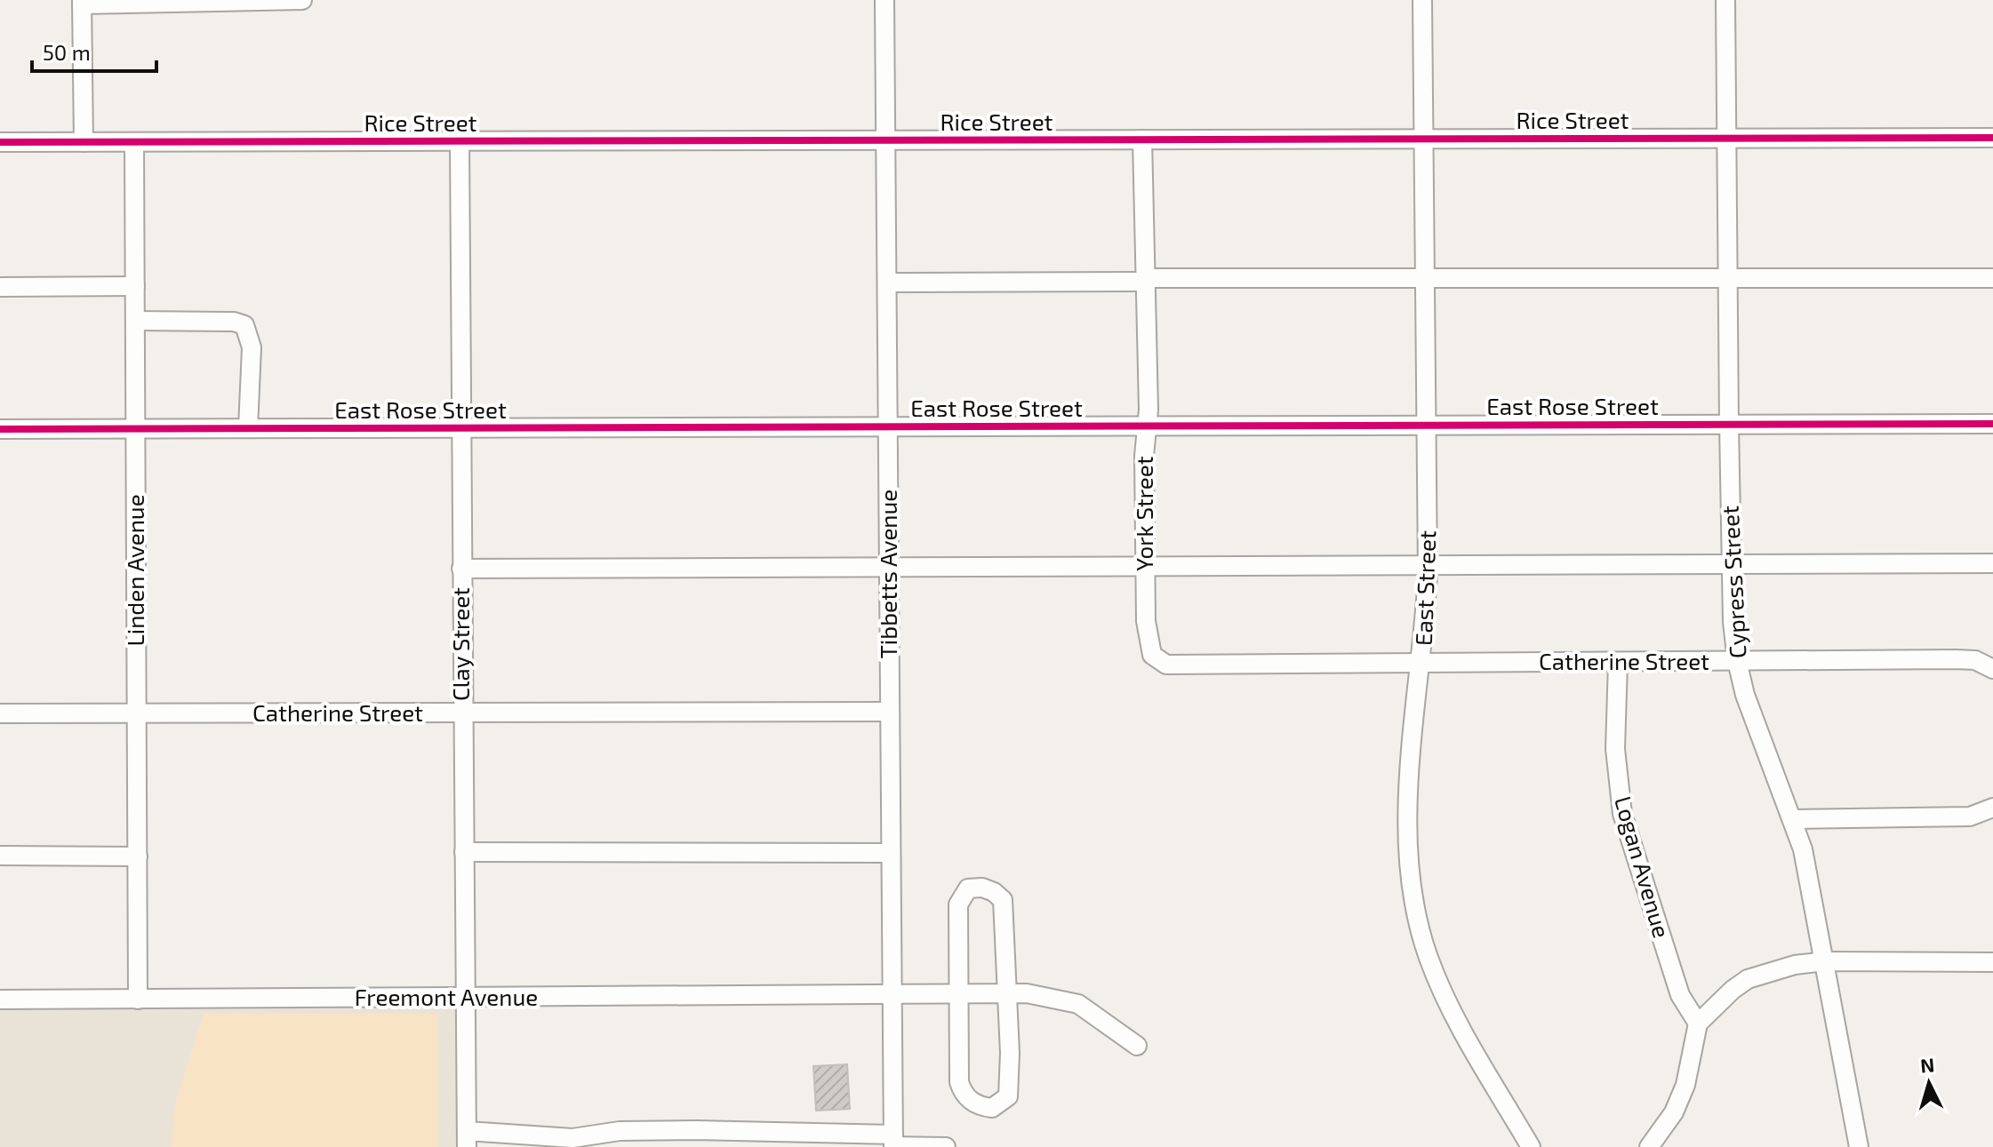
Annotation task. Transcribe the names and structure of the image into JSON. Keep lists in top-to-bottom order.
{
  "streets": {
    "street": [
      "Rice Street",
      "East Rose Street",
      "York Street",
      "Linden Avenue",
      "Tibbetts Avenue",
      "Cypress Street",
      "East Street",
      "Clay Street",
      "Catherine Street",
      "Logan Avenue",
      "Freemont Avenue"
    ]
  },
  "crossings": [
    ["Rice Street", "York Street"],
    ["Rice Street", "Linden Avenue"],
    ["Rice Street", "Tibbetts Avenue"],
    ["Rice Street", "Cypress Street"],
    ["Rice Street", "East Street"],
    ["Rice Street", "Clay Street"],
    ["East Rose Street", "York Street"],
    ["East Rose Street", "Linden Avenue"],
    ["East Rose Street", "Tibbetts Avenue"],
    ["East Rose Street", "Cypress Street"],
    ["East Rose Street", "East Street"],
    ["East Rose Street", "Clay Street"],
    ["York Street", "Catherine Street"],
    ["Linden Avenue", "Catherine Street"],
    ["Linden Avenue", "Freemont Avenue"],
    ["Tibbetts Avenue", "Catherine Street"],
    ["Tibbetts Avenue", "Freemont Avenue"],
    ["Cypress Street", "Catherine Street"],
    ["East Street", "Catherine Street"],
    ["Clay Street", "Catherine Street"],
    ["Clay Street", "Freemont Avenue"],
    ["Catherine Street", "Logan Avenue"]
  ],
  "scale_bar": "50 m",
  "north": "top"
}
